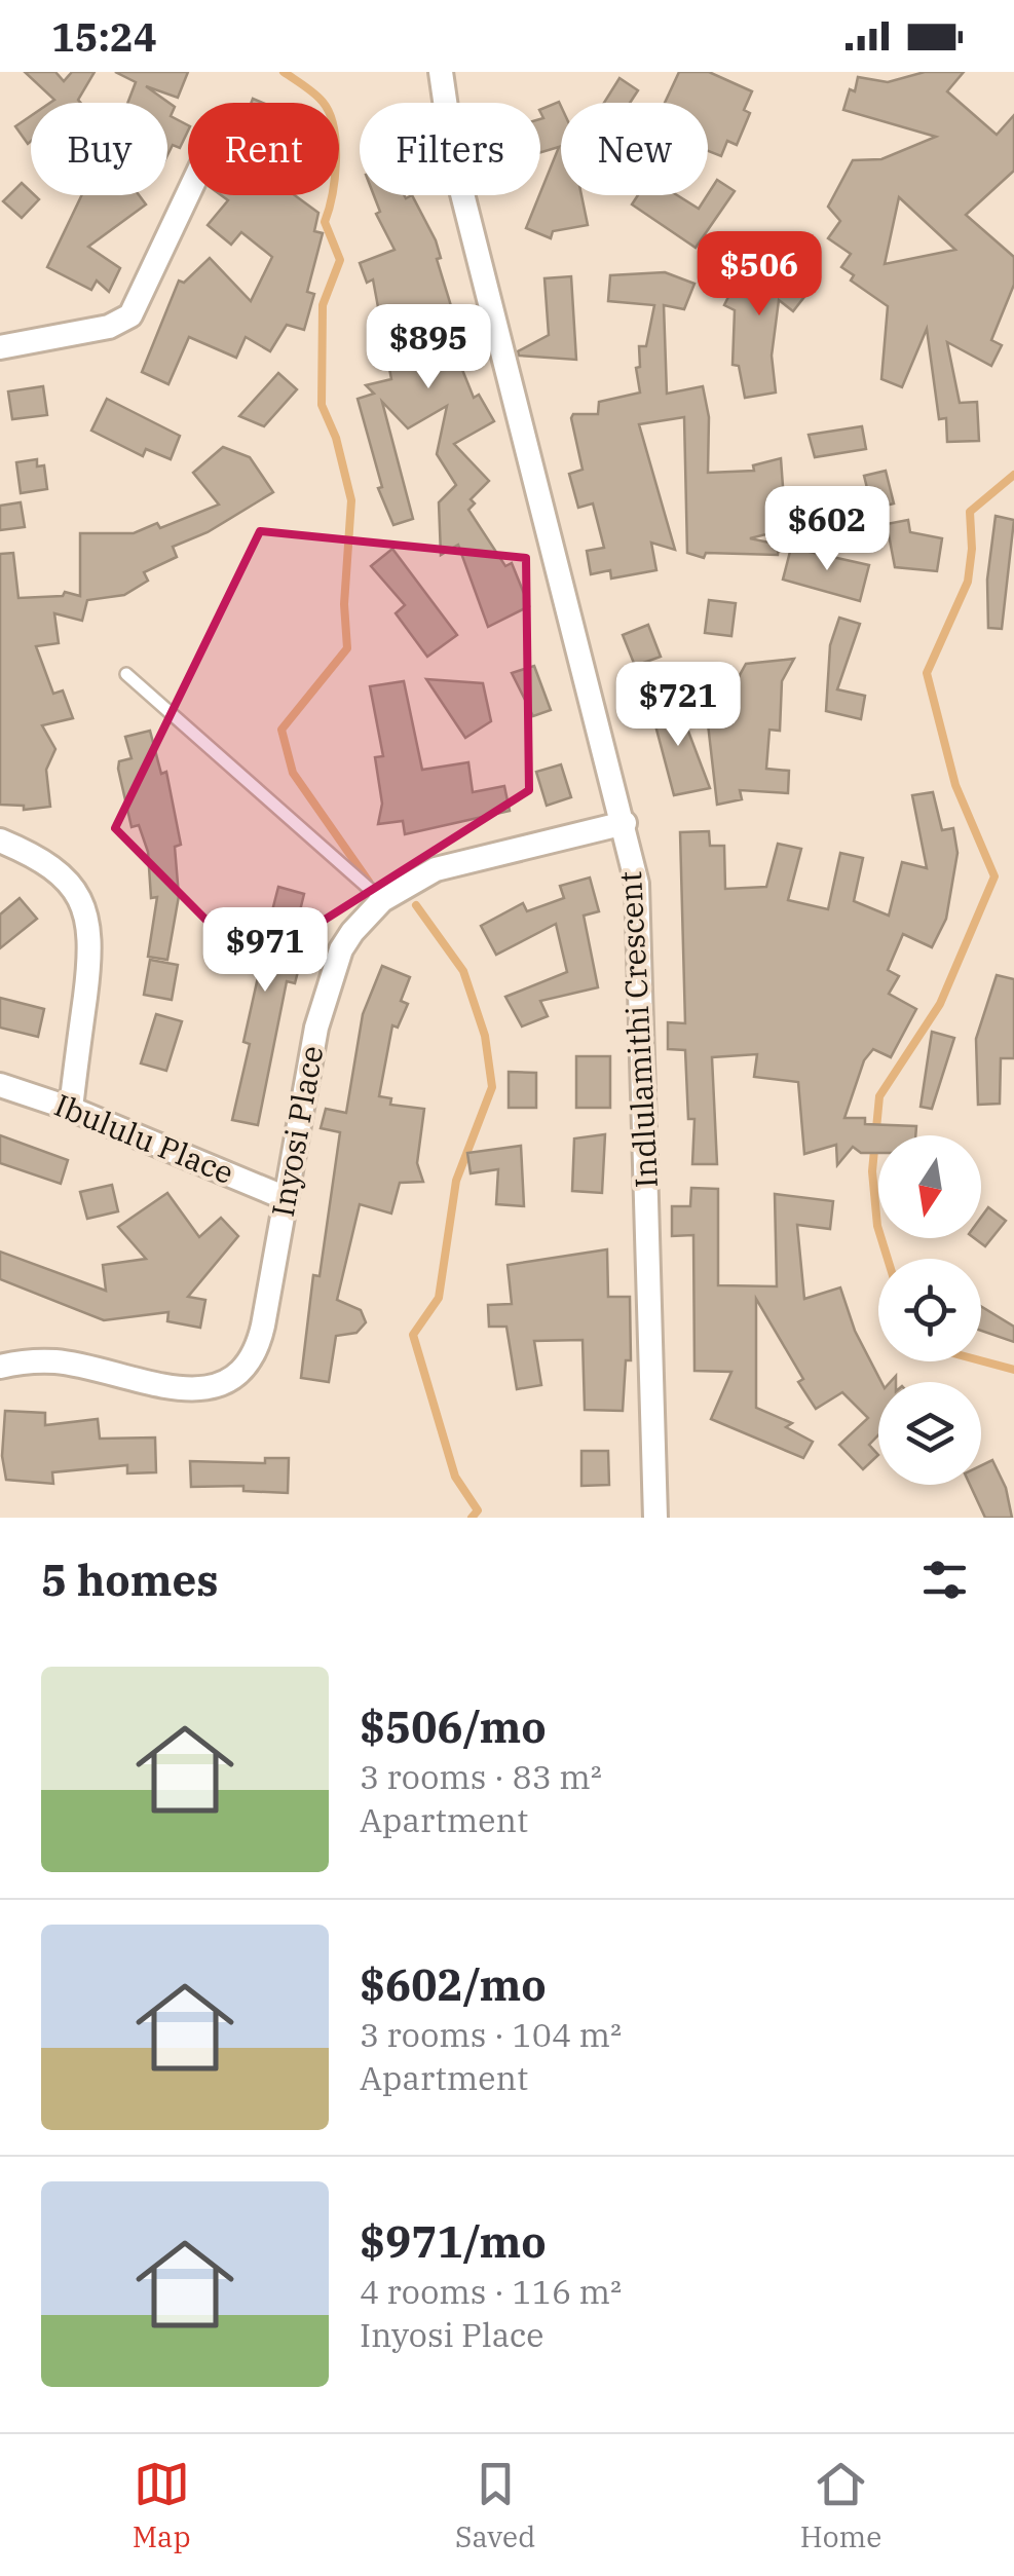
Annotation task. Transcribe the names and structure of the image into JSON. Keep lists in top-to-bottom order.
{
  "streets": {
    "street": ["Indlulamithi Crescent", "Inyosi Place", "Ibululu Place"]
  },
  "crossings": [
    ["Indlulamithi Crescent", "Inyosi Place"],
    ["Inyosi Place", "Ibululu Place"]
  ],
  "north": "bottom",
  "page": {
    "status": "15:24",
    "chip": [
      "Buy",
      "Rent",
      "Filters",
      "New"
    ],
    "price": [
      "$506",
      "$895",
      "$602",
      "$721",
      "$971"
    ],
    "heading": "5 homes",
    "list": [
      {
        "name": "$506/mo",
        "note": "3 rooms · 83 m² · Apartment"
      },
      {
        "name": "$602/mo",
        "note": "3 rooms · 104 m² · Apartment"
      },
      {
        "name": "$971/mo",
        "note": "4 rooms · 116 m² · Inyosi Place"
      }
    ],
    "tabs": ["Map", "Saved", "Home"]
  }
}
